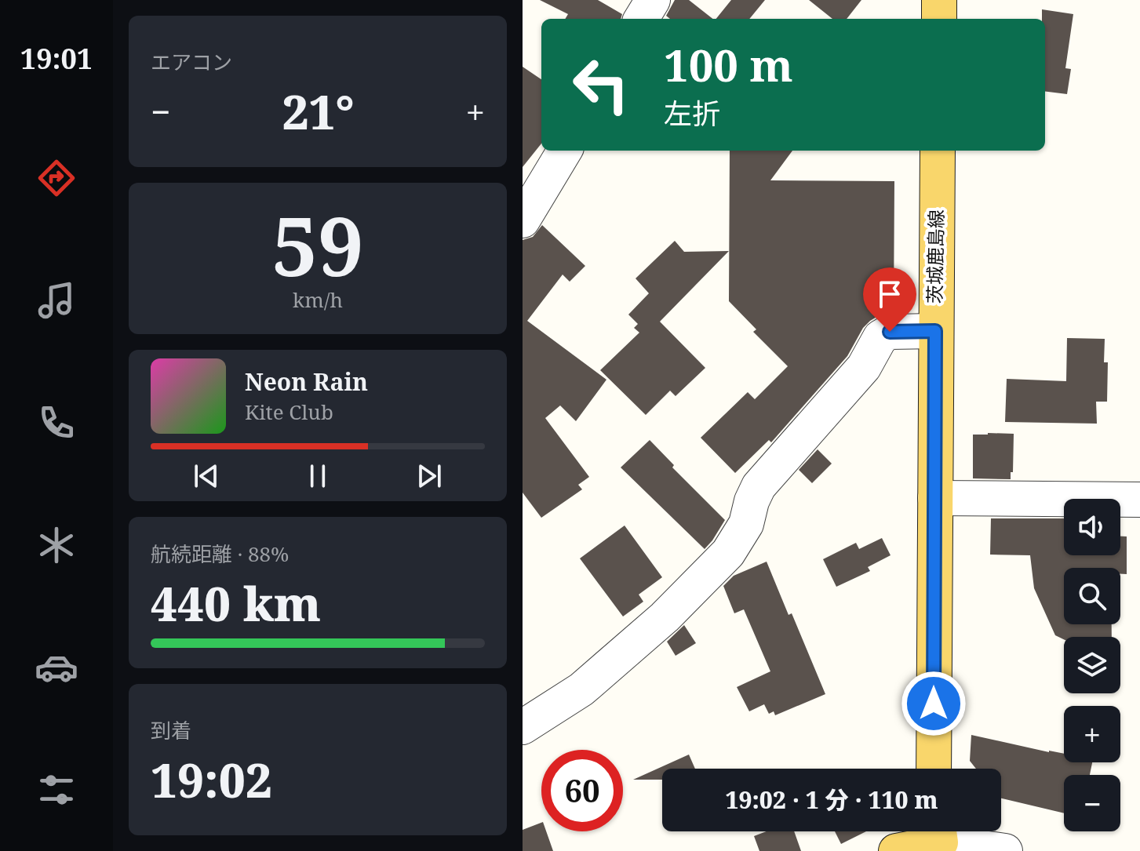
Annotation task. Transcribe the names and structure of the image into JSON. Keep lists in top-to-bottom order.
{
  "streets": {
    "main road": ["茨城鹿島線"]
  },
  "page": {
    "tabs": "19:01",
    "tile": [
      "エアコン",
      ["59", "km/h"],
      ["航続距離 · 88%", "440 km"],
      ["到着", "19:02"]
    ],
    "turn": ["100 m", "左折"],
    "heat": ["−", "21°", "+"],
    "song": ["Neon Rain", "Kite Club"],
    "map_buttons": ["+", "−"],
    "limit": "60",
    "trip": "19:02 · 1 分 · 110 m"
  }
}
